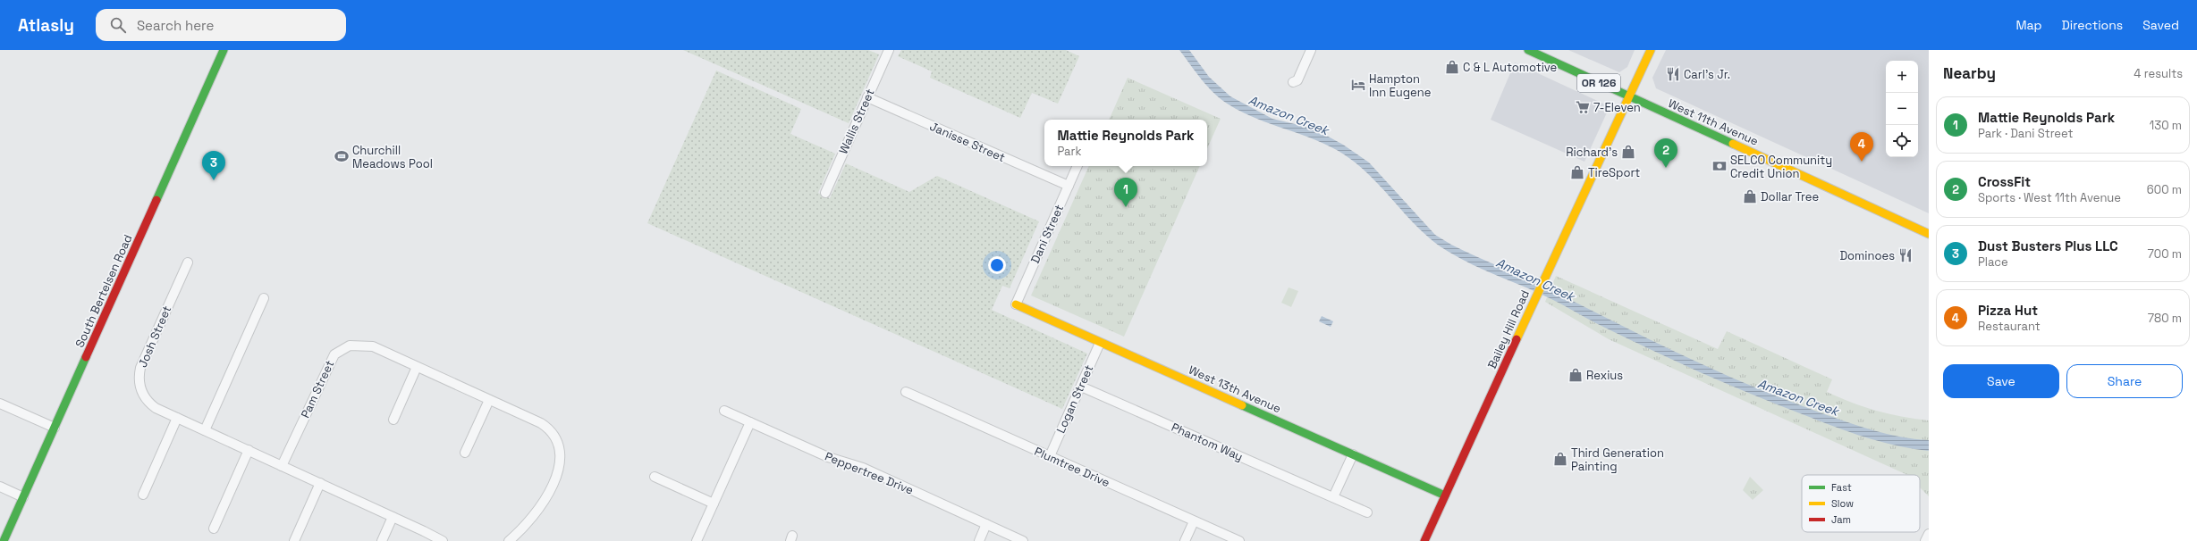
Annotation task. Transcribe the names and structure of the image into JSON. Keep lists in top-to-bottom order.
{
  "streets": {
    "main road": [
      "OR 126",
      "West 11th Avenue",
      "South Bertelsen Road",
      "Bailey Hill Road",
      "West 13th Avenue"
    ],
    "street": [
      "Wallis Street",
      "Janisse Street",
      "Dani Street",
      "Josh Street",
      "Pam Street",
      "Logan Street",
      "Phantom Way",
      "Plumtree Drive",
      "Peppertree Drive"
    ]
  },
  "crossings": [
    ["Wallis Street", "Janisse Street"],
    ["West 11th Avenue", "Bailey Hill Road"],
    ["Janisse Street", "Dani Street"],
    ["Dani Street", "West 13th Avenue"],
    ["Bailey Hill Road", "West 13th Avenue"],
    ["Josh Street", "Pam Street"],
    ["West 13th Avenue", "Logan Street"],
    ["Logan Street", "Phantom Way"],
    ["Logan Street", "Plumtree Drive"]
  ],
  "water": ["Amazon Creek"],
  "places": {
    "shop": [
      "C & L Automotive",
      "Richard's",
      "TireSport",
      "Dollar Tree",
      "Rexius",
      "Third Generation Painting"
    ],
    "restaurant": ["Carl's Jr.", "Dominoes"],
    "hotel": ["Hampton Inn Eugene"],
    "supermarket": ["7-Eleven"],
    "sports": ["Churchill Meadows Pool"],
    "bank": ["SELCO Community Credit Union"]
  },
  "legend": ["Fast", "Slow", "Jam"],
  "page": {
    "header": "Atlasly",
    "search": "Search here",
    "nav": ["Map", "Directions", "Saved"],
    "heading": ["Nearby", "4 results"],
    "map_buttons": ["+", "−"],
    "list": [
      {
        "mark": "1",
        "name": "Mattie Reynolds Park",
        "note": "Park · Dani Street",
        "value": "130 m"
      },
      {
        "mark": "2",
        "name": "CrossFit",
        "note": "Sports · West 11th Avenue",
        "value": "600 m"
      },
      {
        "mark": "3",
        "name": "Dust Busters Plus LLC",
        "note": "Place",
        "value": "700 m"
      },
      {
        "mark": "4",
        "name": "Pizza Hut",
        "note": "Restaurant",
        "value": "780 m"
      }
    ],
    "popup": ["Mattie Reynolds Park", "Park"],
    "pins": [
      "4",
      "2",
      "3",
      "1"
    ],
    "buttons": ["Save", "Share"]
  }
}
